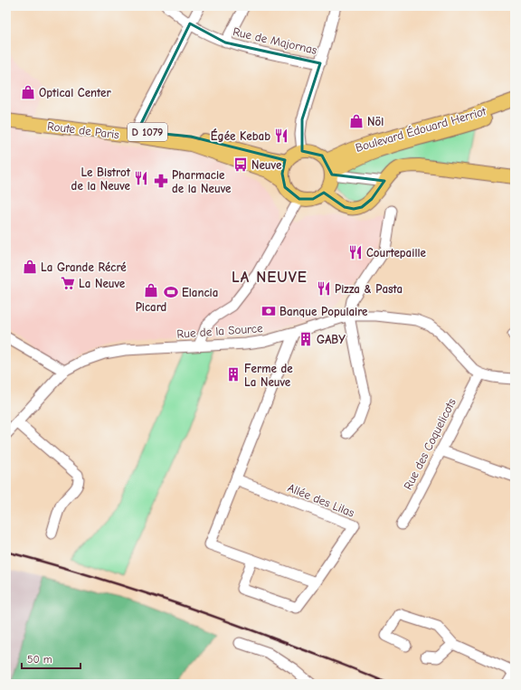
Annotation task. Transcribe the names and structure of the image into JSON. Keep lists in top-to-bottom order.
{
  "streets": {
    "main road": ["Boulevard Édouard Herriot", "Route de Paris", "D 1079"],
    "street": [
      "Rue de Majornas",
      "Rue de la Source",
      "Rue des Coquelicots",
      "Allée des Lilas"
    ]
  },
  "crossings": [
    ["Rue de Majornas", "Boulevard Édouard Herriot"],
    ["Rue de Majornas", "Route de Paris"],
    ["Boulevard Édouard Herriot", "Route de Paris"],
    ["Rue de la Source", "Rue des Coquelicots"]
  ],
  "districts": ["LA NEUVE"],
  "places": {
    "shop": [
      "Optical Center",
      "Nöl",
      "La Grande Récré",
      "Picard"
    ],
    "restaurant": [
      "Égée Kebab",
      "Le Bistrot de la Neuve",
      "Courtepaille",
      "Pizza & Pasta"
    ],
    "bus stop": ["Neuve"],
    "pharmacy": ["Pharmacie de la Neuve"],
    "supermarket": ["La Neuve"],
    "sports": ["Elancia"],
    "bank": ["Banque Populaire"],
    "building": ["GABY", "Ferme de La Neuve"]
  },
  "scale_bar": "50 m"
}
